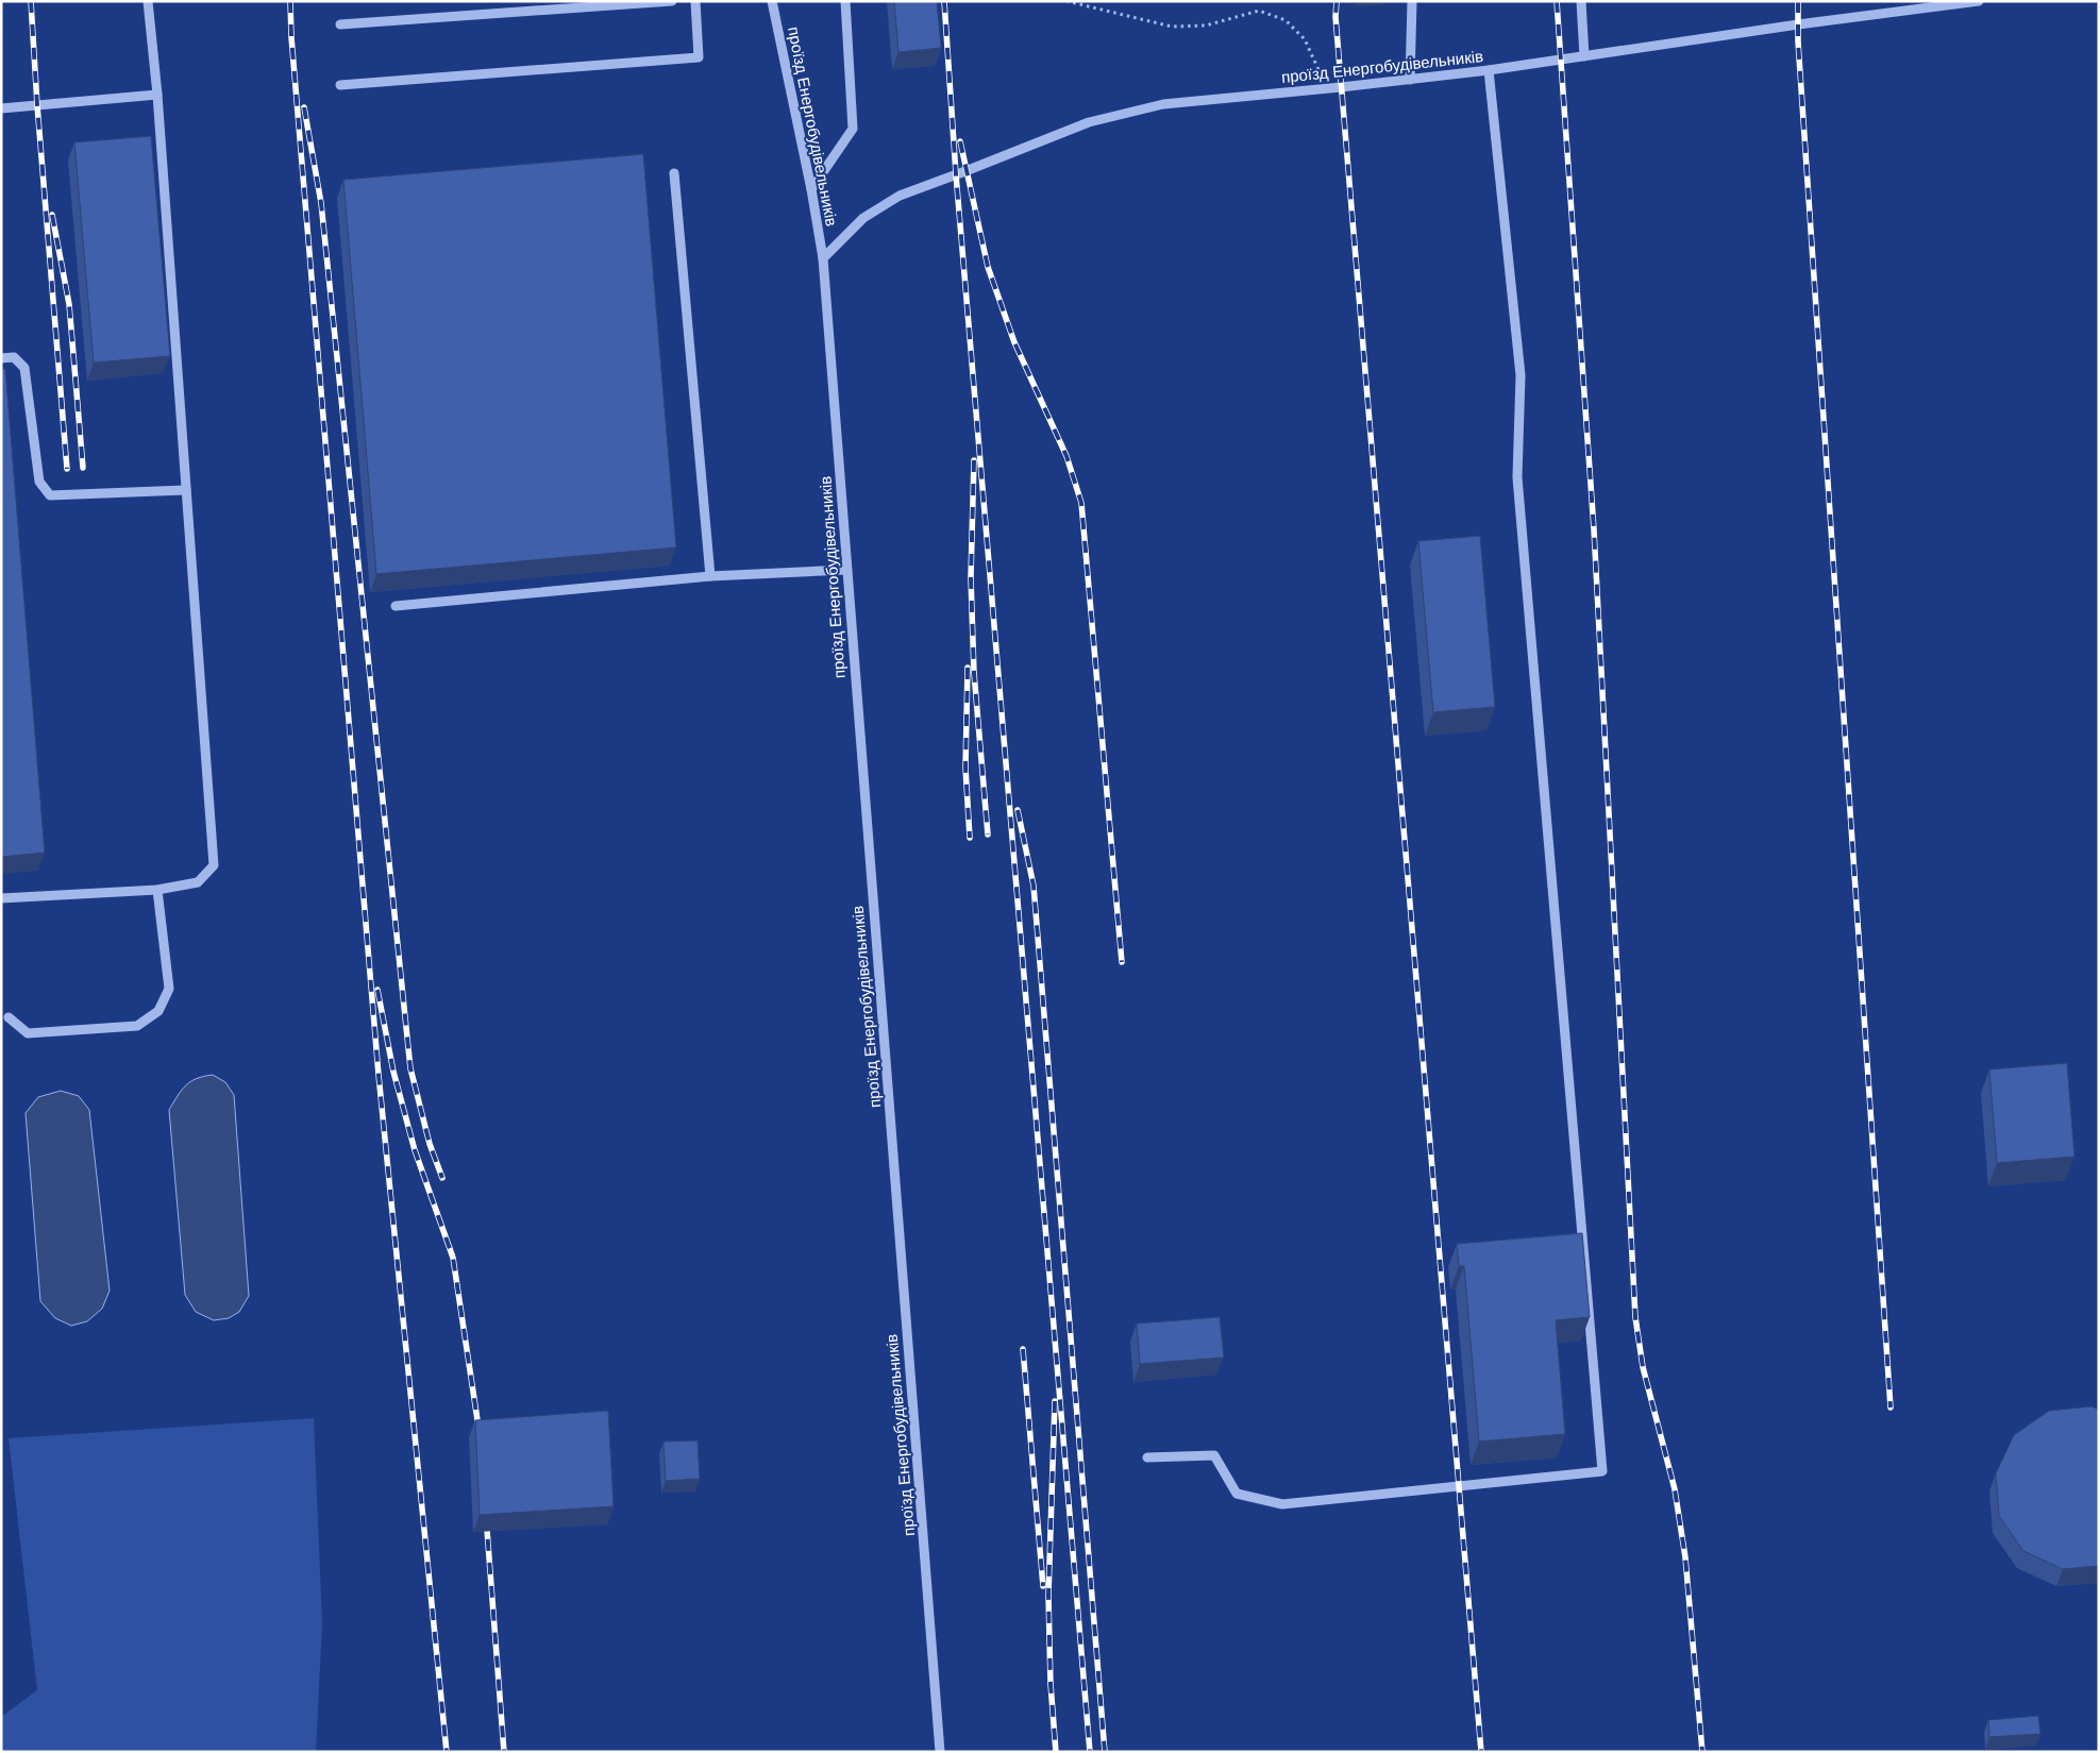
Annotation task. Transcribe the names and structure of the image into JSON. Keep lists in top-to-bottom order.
{
  "streets": {
    "street": ["проїзд Енергобудівельників"]
  }
}
